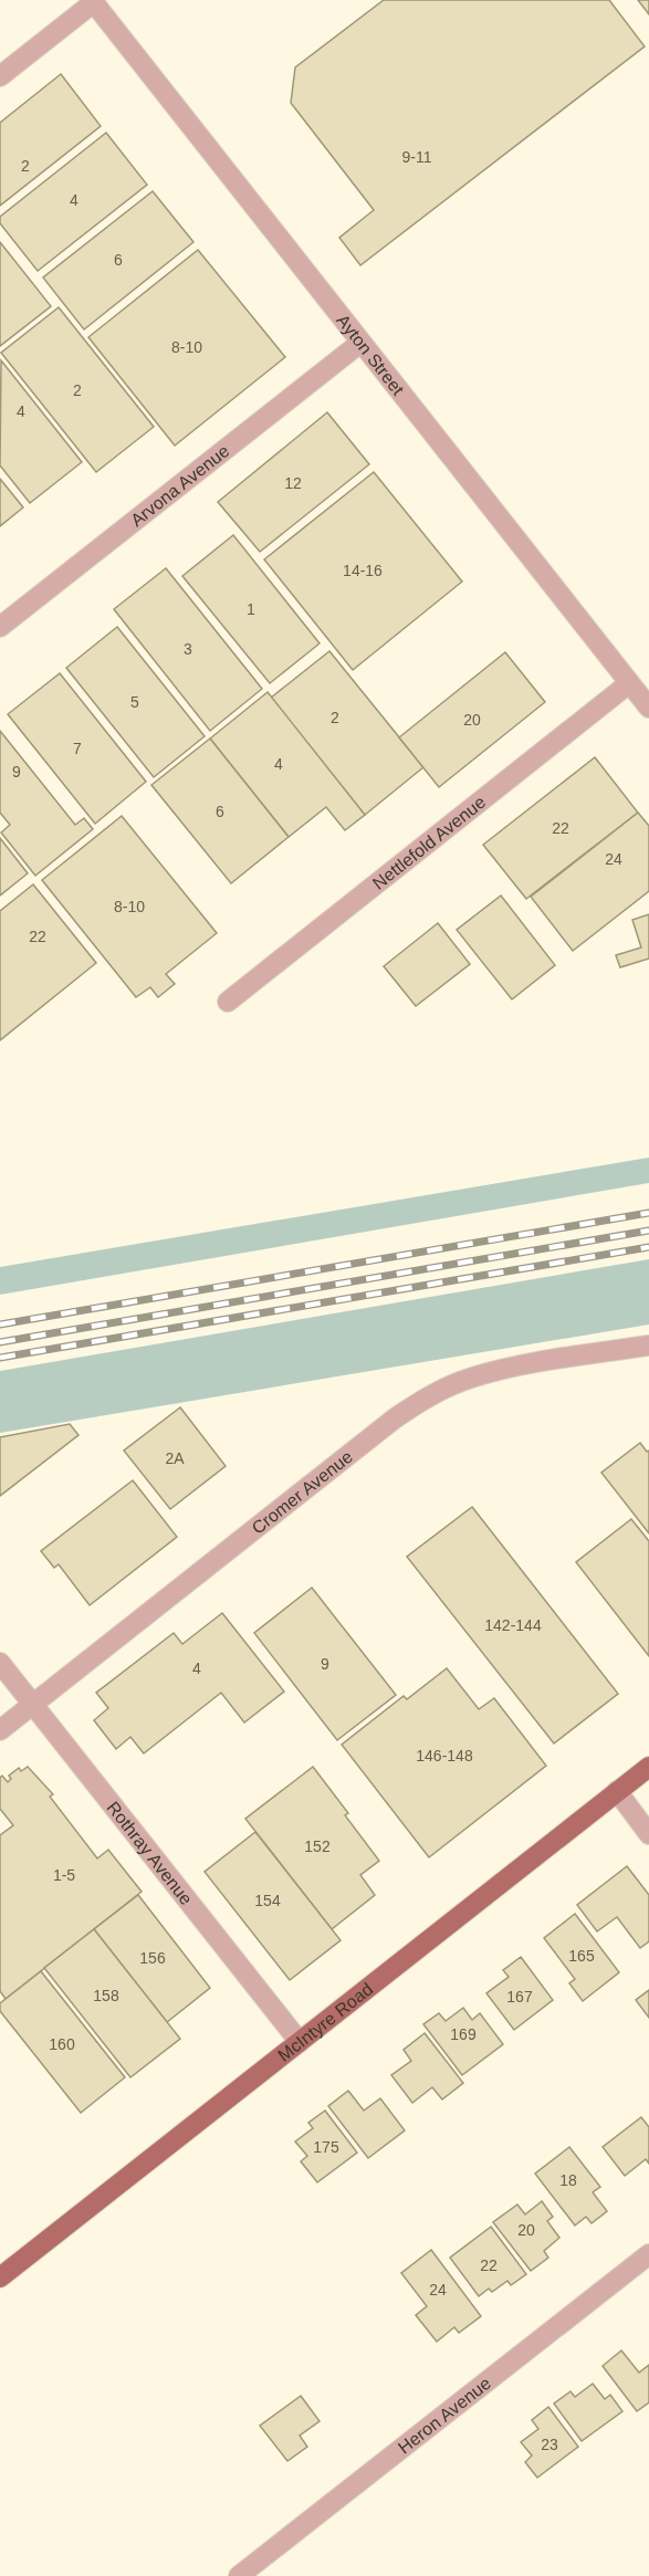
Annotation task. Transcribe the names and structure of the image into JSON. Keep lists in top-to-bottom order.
{
  "streets": {
    "main road": ["McIntyre Road"],
    "street": [
      "Ayton Street",
      "Arvona Avenue",
      "Nettlefold Avenue",
      "Cromer Avenue",
      "Rothray Avenue",
      "Heron Avenue"
    ]
  },
  "crossings": [
    ["Ayton Street", "Arvona Avenue"],
    ["Ayton Street", "Nettlefold Avenue"],
    ["Cromer Avenue", "Rothray Avenue"],
    ["Rothray Avenue", "McIntyre Road"]
  ],
  "house_numbers": [
    "9-11",
    "2",
    "4",
    "6",
    "8-10",
    "2",
    "4",
    "12",
    "14-16",
    "1",
    "3",
    "5",
    "2",
    "20",
    "7",
    "4",
    "9",
    "6",
    "22",
    "24",
    "8-10",
    "22",
    "2A",
    "142-144",
    "9",
    "4",
    "146-148",
    "152",
    "1-5",
    "154",
    "165",
    "156",
    "158",
    "167",
    "169",
    "160",
    "175",
    "18",
    "20",
    "22",
    "24",
    "23"
  ]
}
